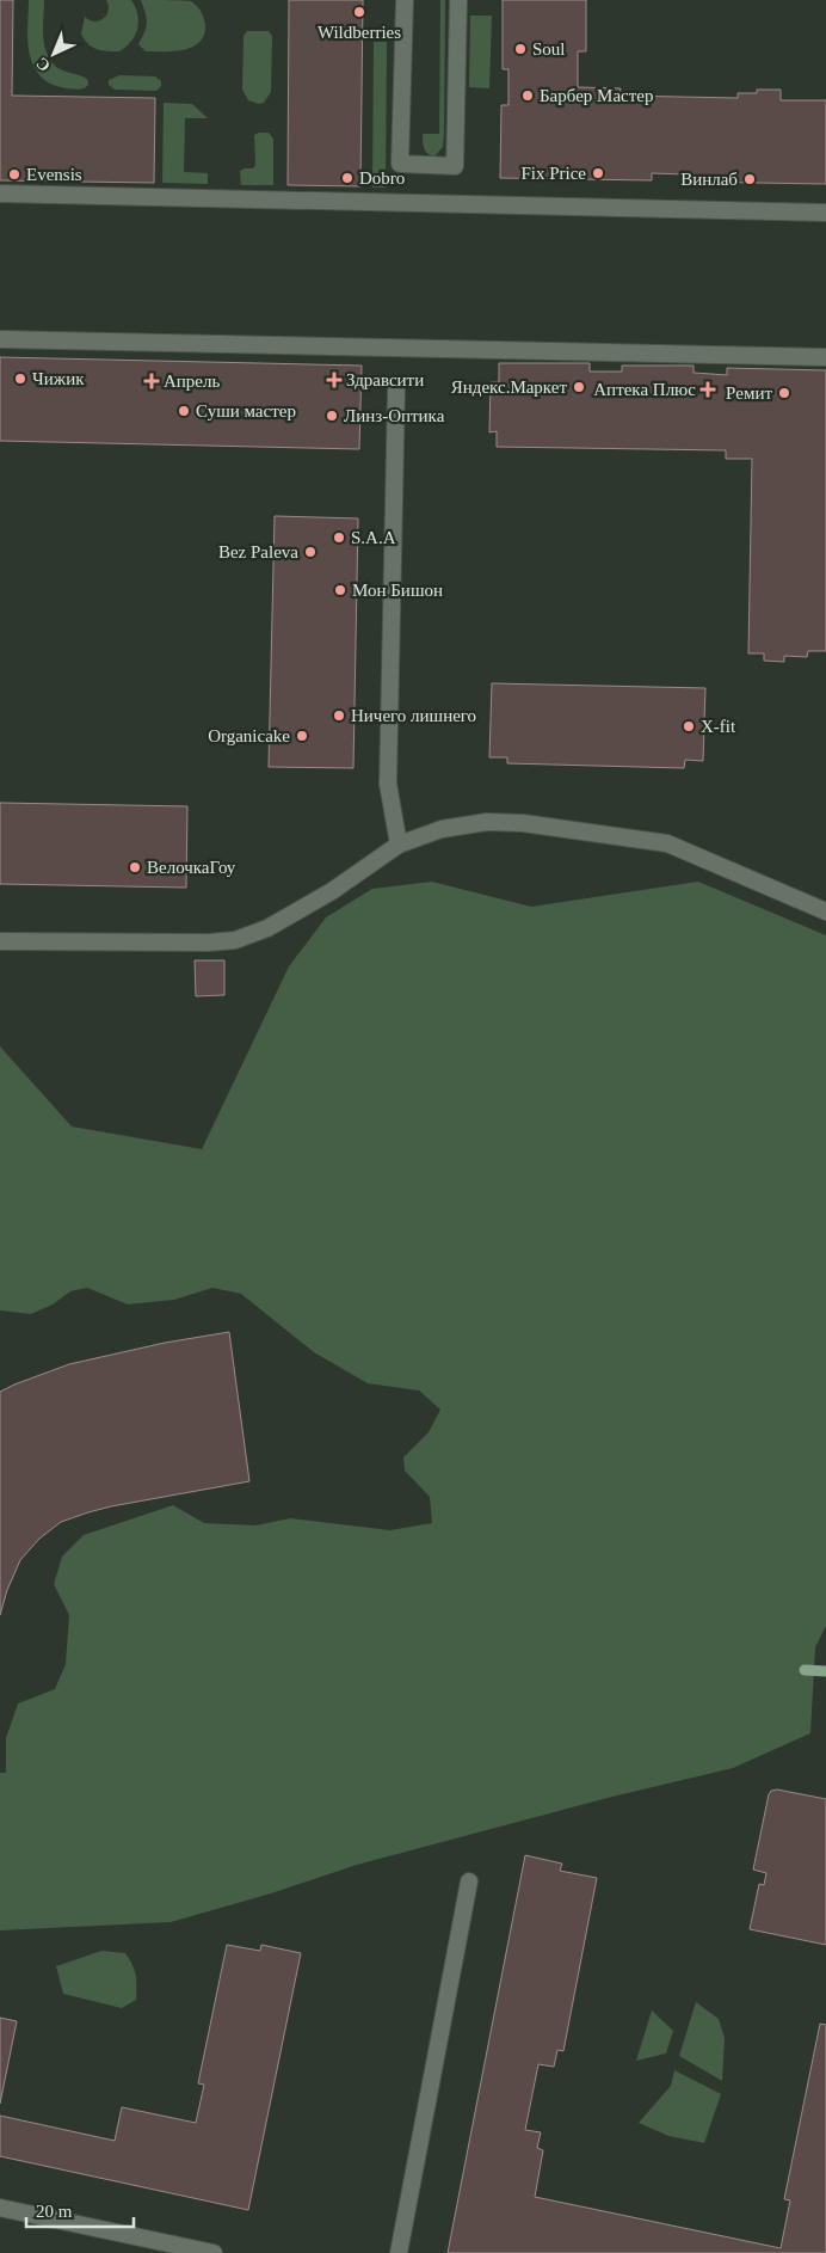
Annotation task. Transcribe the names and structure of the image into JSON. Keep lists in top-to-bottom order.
{
  "places": {
    "other": [
      "Wildberries",
      "Soul",
      "Барбер Мастер",
      "Fix Price",
      "Evensis",
      "Dobro",
      "Винлаб",
      "Чижик",
      "Яндекс.Маркет",
      "Ремит",
      "Суши мастер",
      "Линз-Оптика",
      "S.A.A",
      "Bez Paleva",
      "Мон Бишон",
      "Ничего лишнего",
      "X-fit",
      "Organicake",
      "ВелочкаГоу"
    ],
    "health": ["Здравсити", "Апрель", "Аптека Плюс"]
  },
  "scale_bar": "20 m",
  "north": "bottom left"
}
